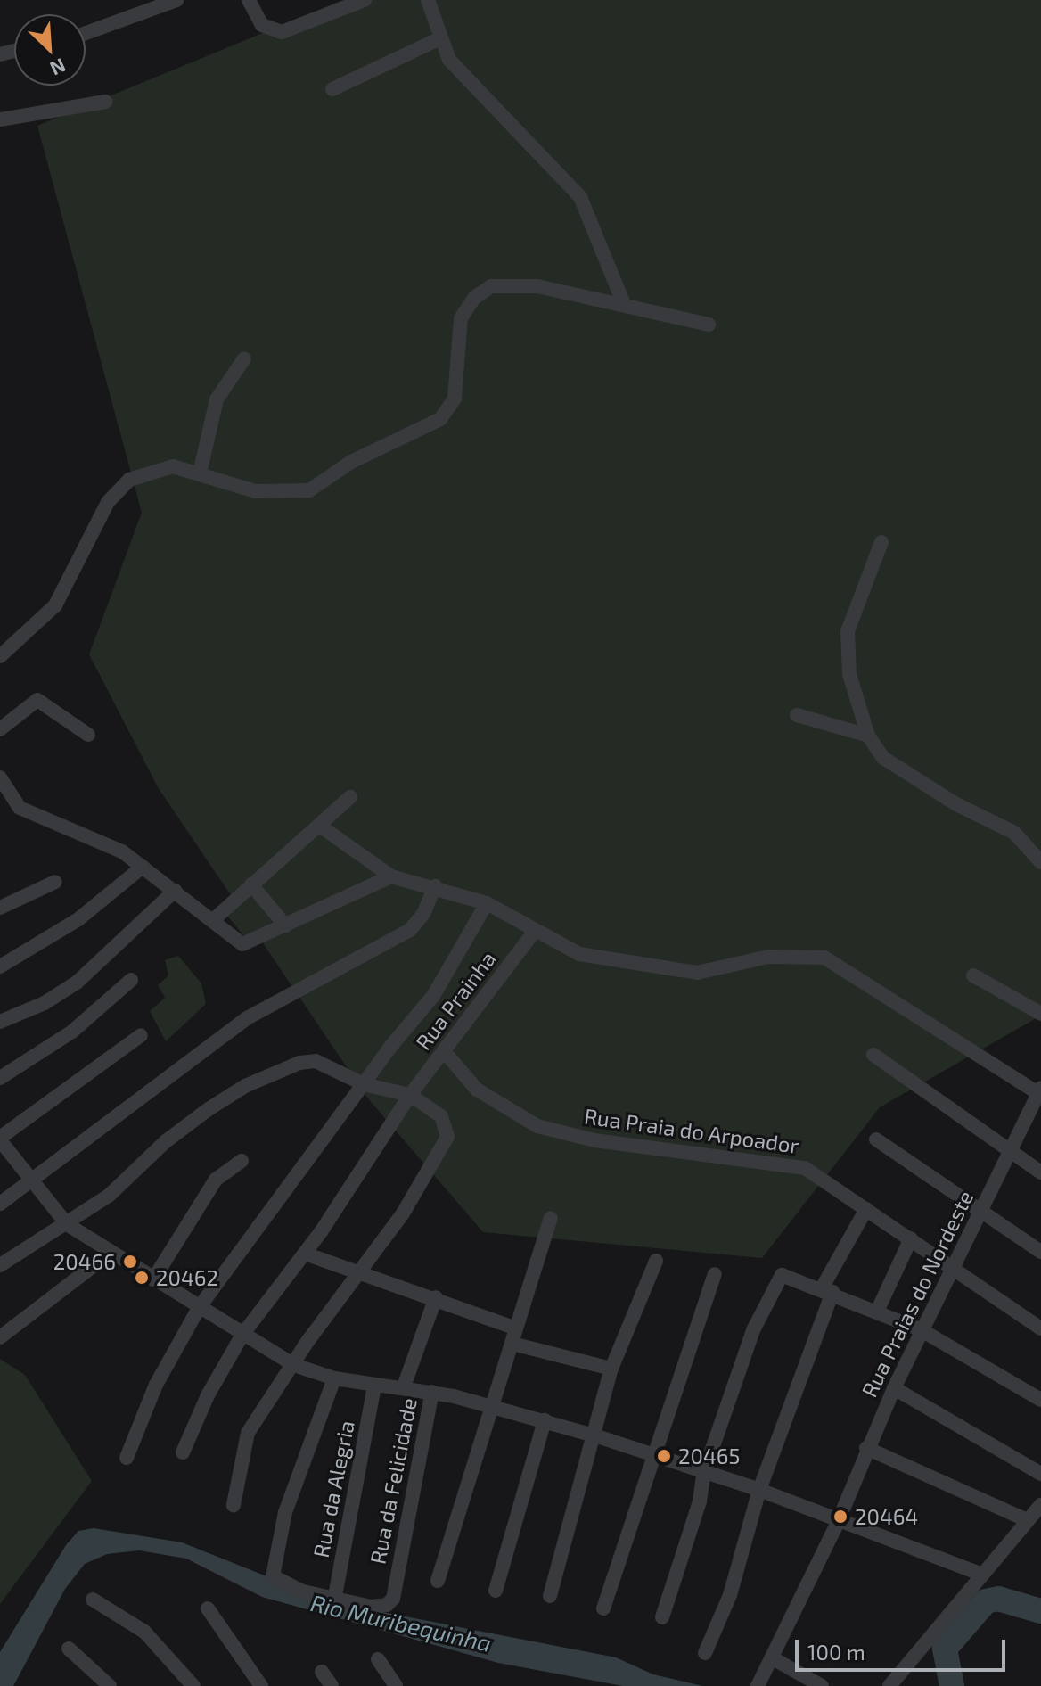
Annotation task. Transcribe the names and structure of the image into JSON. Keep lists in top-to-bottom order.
{
  "streets": {
    "street": [
      "Rua Prainha",
      "Rua Praia do Arpoador",
      "Rua Praias do Nordeste",
      "Rua da Felicidade",
      "Rua da Alegria"
    ]
  },
  "crossings": [
    ["Rua Prainha", "Rua Praia do Arpoador"],
    ["Rua Praia do Arpoador", "Rua Praias do Nordeste"],
    ["Rua da Felicidade", "Rua da Alegria"]
  ],
  "water": ["Rio Muribequinha"],
  "places": [
    "20466",
    "20462",
    "20465",
    "20464"
  ],
  "scale_bar": "100 m",
  "north": "bottom right"
}
